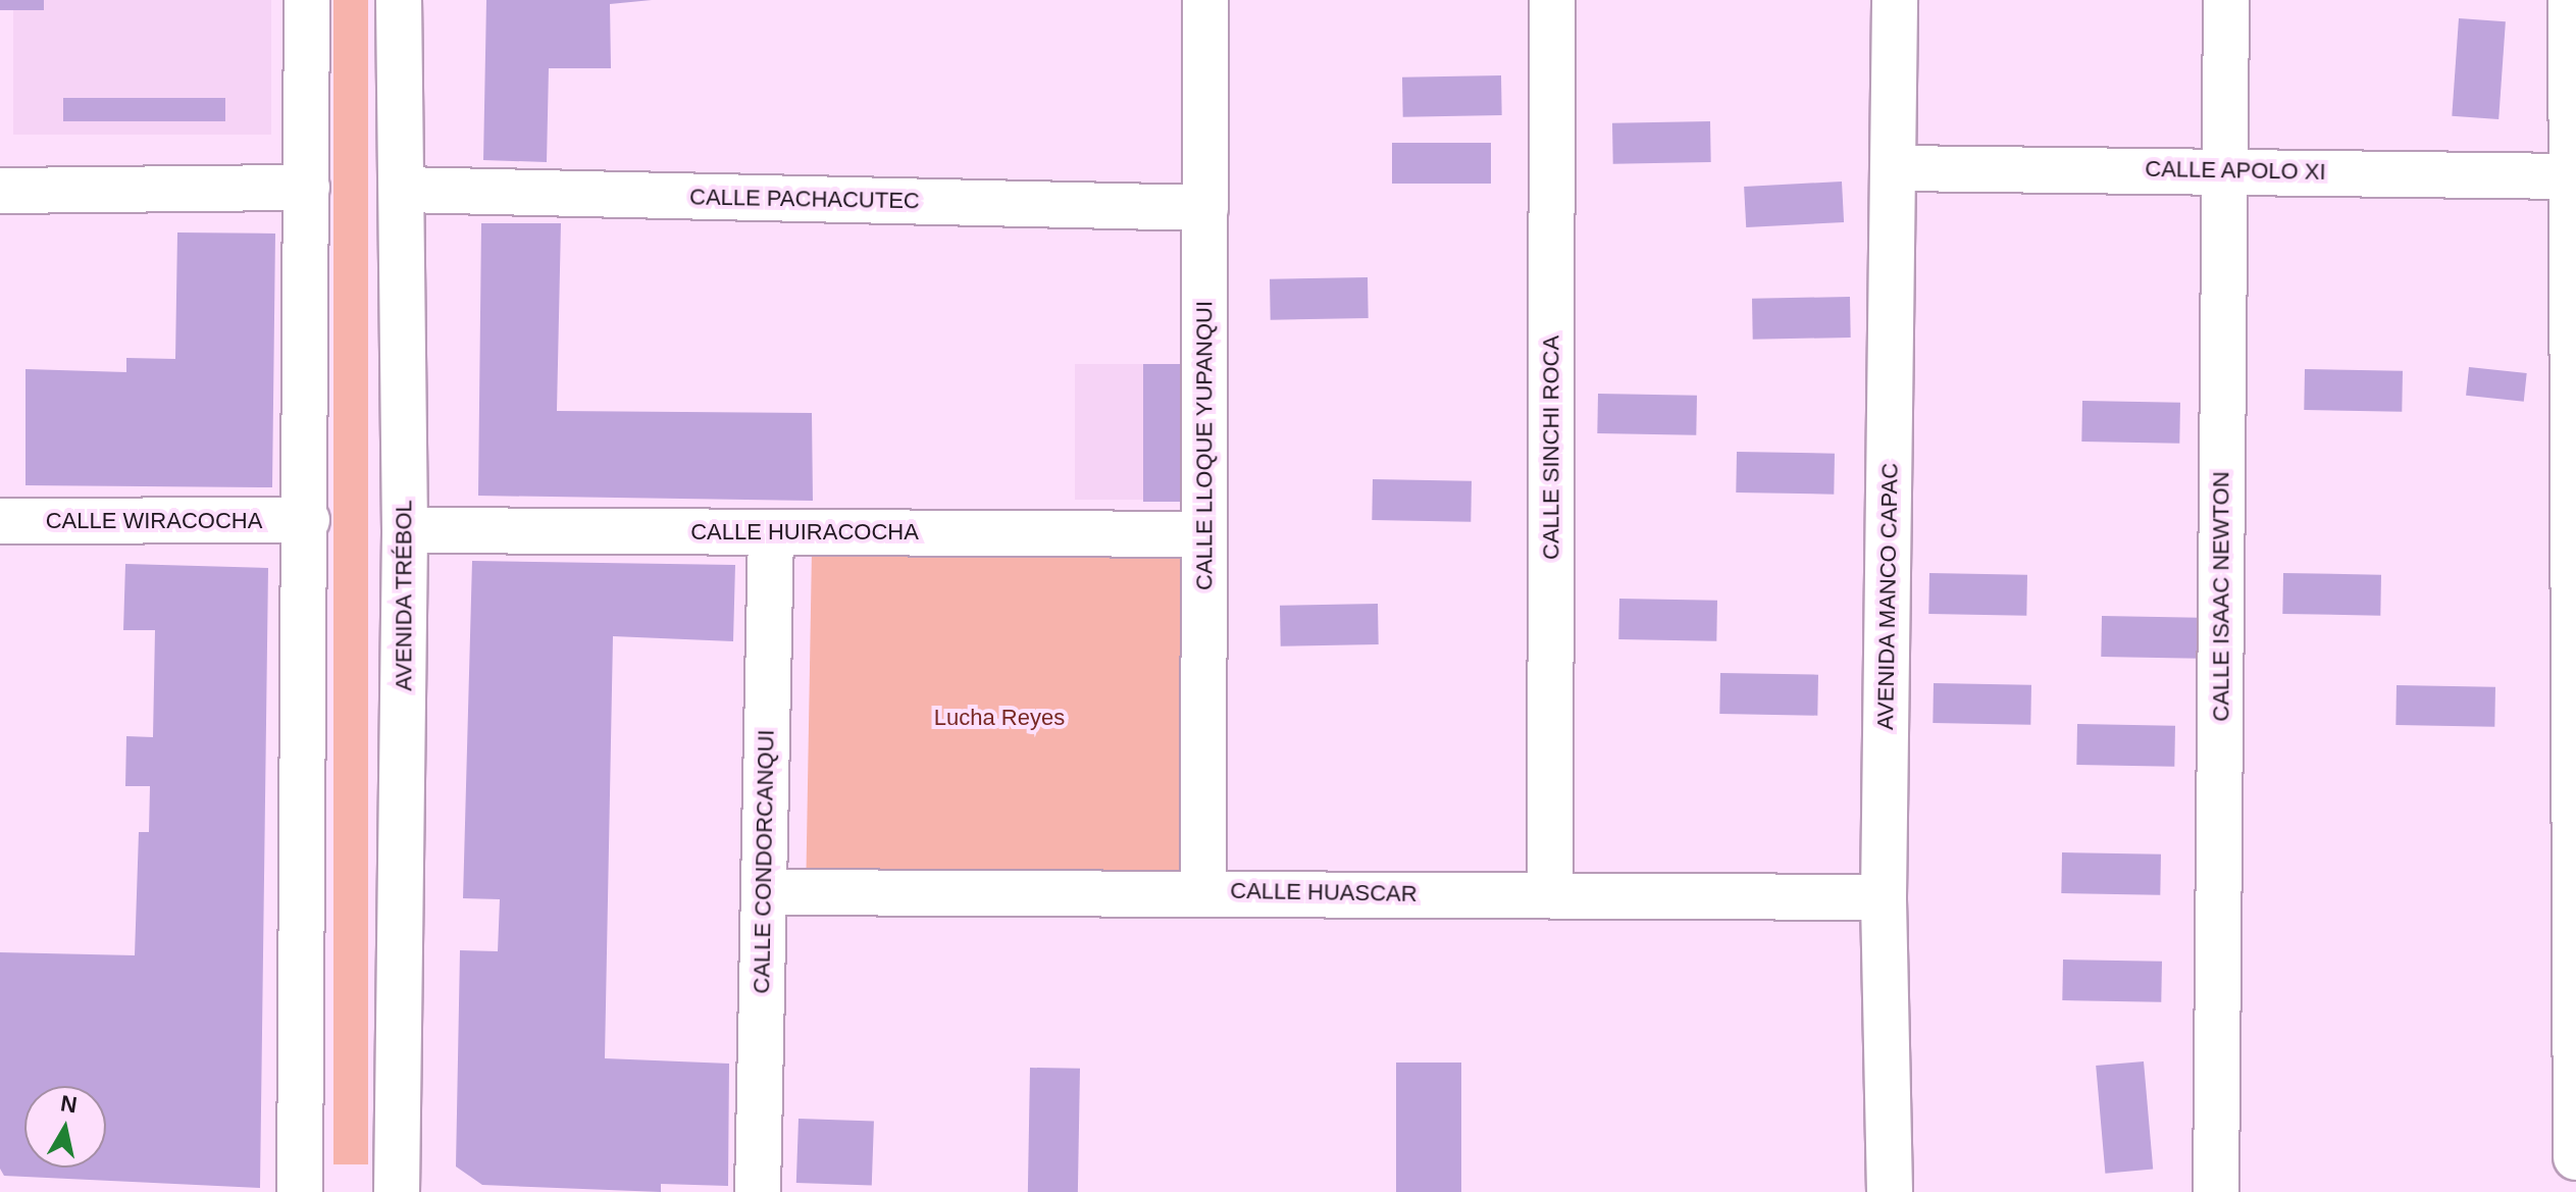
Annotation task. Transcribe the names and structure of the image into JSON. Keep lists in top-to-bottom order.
{
  "streets": {
    "street": [
      "CALLE APOLO XI",
      "CALLE PACHACUTEC",
      "CALLE LLOQUE YUPANQUI",
      "CALLE SINCHI ROCA",
      "CALLE WIRACOCHA",
      "CALLE HUIRACOCHA",
      "AVENIDA TRÉBOL",
      "AVENIDA MANCO CAPAC",
      "CALLE ISAAC NEWTON",
      "CALLE CONDORCANQUI",
      "CALLE HUASCAR"
    ]
  },
  "crossings": [
    ["CALLE APOLO XI", "AVENIDA MANCO CAPAC"],
    ["CALLE APOLO XI", "CALLE ISAAC NEWTON"],
    ["CALLE PACHACUTEC", "CALLE LLOQUE YUPANQUI"],
    ["CALLE PACHACUTEC", "AVENIDA TRÉBOL"],
    ["CALLE LLOQUE YUPANQUI", "CALLE HUIRACOCHA"],
    ["CALLE LLOQUE YUPANQUI", "CALLE HUASCAR"],
    ["CALLE SINCHI ROCA", "CALLE HUASCAR"],
    ["CALLE HUIRACOCHA", "AVENIDA TRÉBOL"],
    ["CALLE HUIRACOCHA", "CALLE CONDORCANQUI"],
    ["AVENIDA MANCO CAPAC", "CALLE HUASCAR"],
    ["CALLE CONDORCANQUI", "CALLE HUASCAR"]
  ],
  "parks": ["Lucha Reyes"],
  "north": "top"
}
